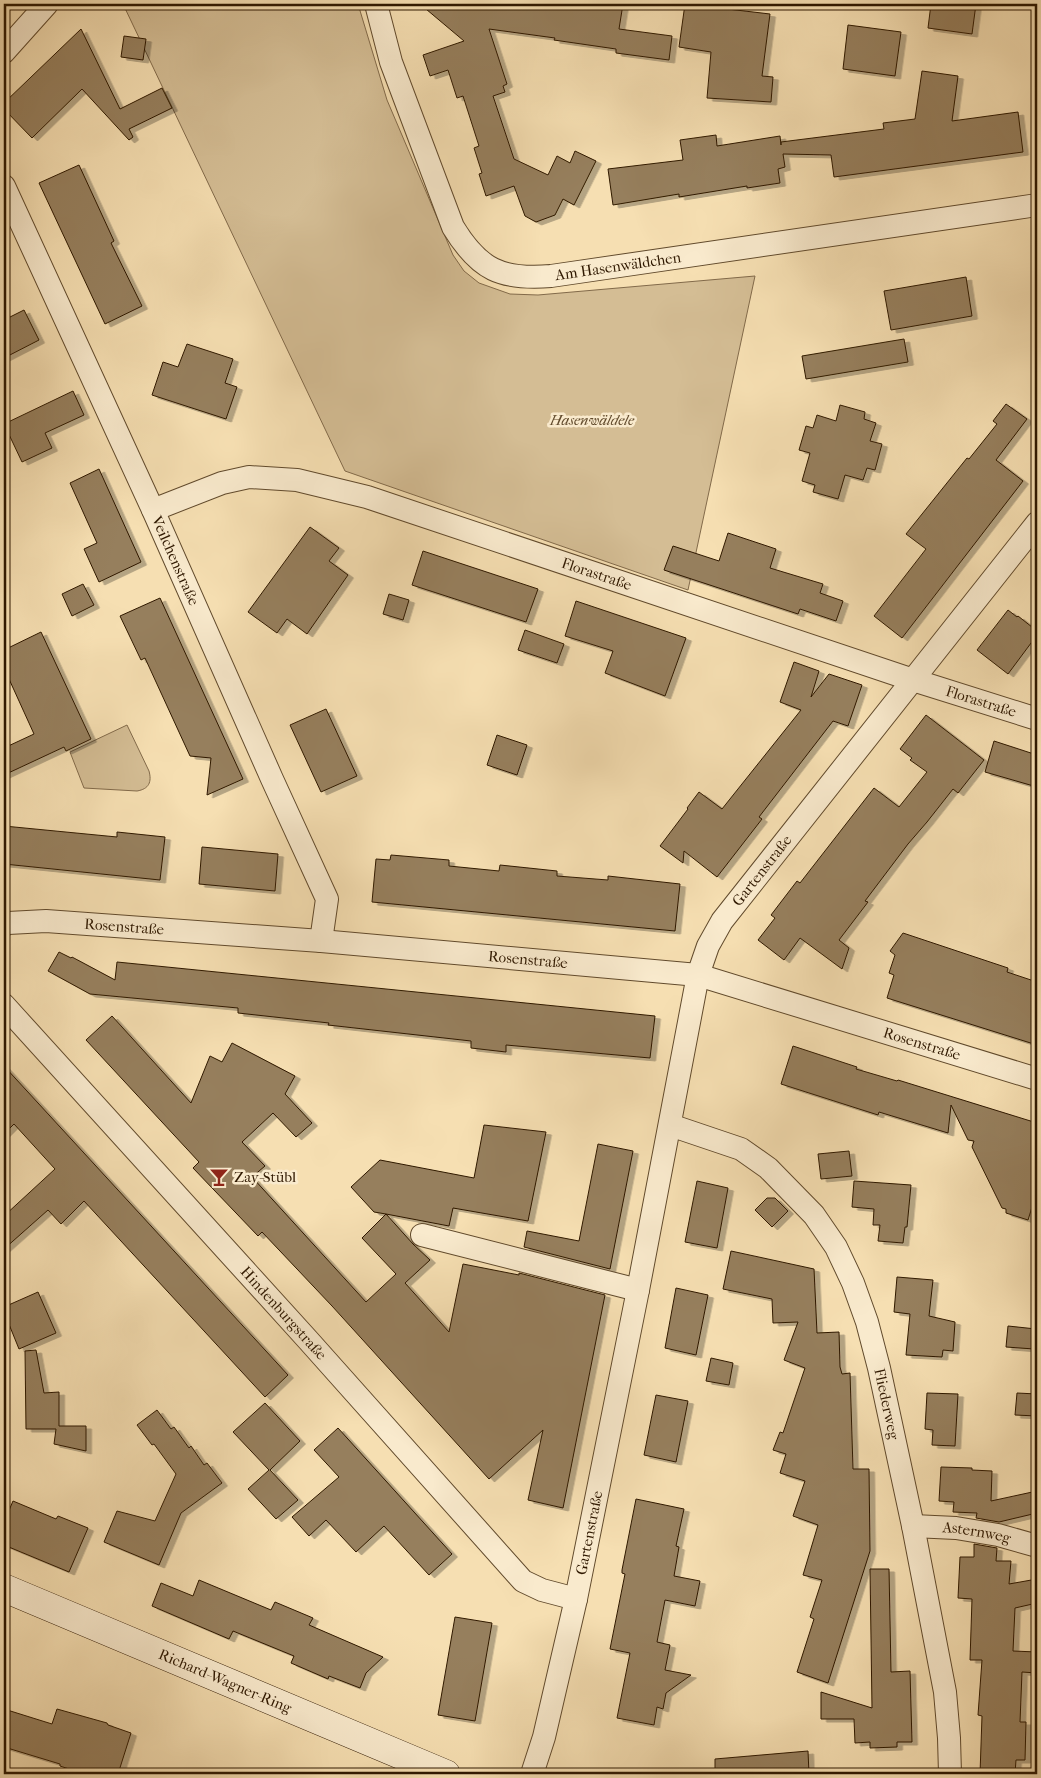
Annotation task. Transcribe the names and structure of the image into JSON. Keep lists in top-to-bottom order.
{
  "streets": {
    "street": [
      "Am Hasenwäldchen",
      "Veilchenstraße",
      "Florastraße",
      "Gartenstraße",
      "Rosenstraße",
      "Hindenburgstraße",
      "Fliederweg",
      "Asternweg",
      "Richard-Wagner-Ring"
    ]
  },
  "crossings": [
    ["Veilchenstraße", "Florastraße"],
    ["Veilchenstraße", "Rosenstraße"],
    ["Florastraße", "Gartenstraße"],
    ["Gartenstraße", "Rosenstraße"],
    ["Gartenstraße", "Hindenburgstraße"],
    ["Gartenstraße", "Fliederweg"],
    ["Fliederweg", "Asternweg"]
  ],
  "parks": ["Hasenwäldele"],
  "places": {
    "bar": ["Zay-Stübl"]
  }
}
